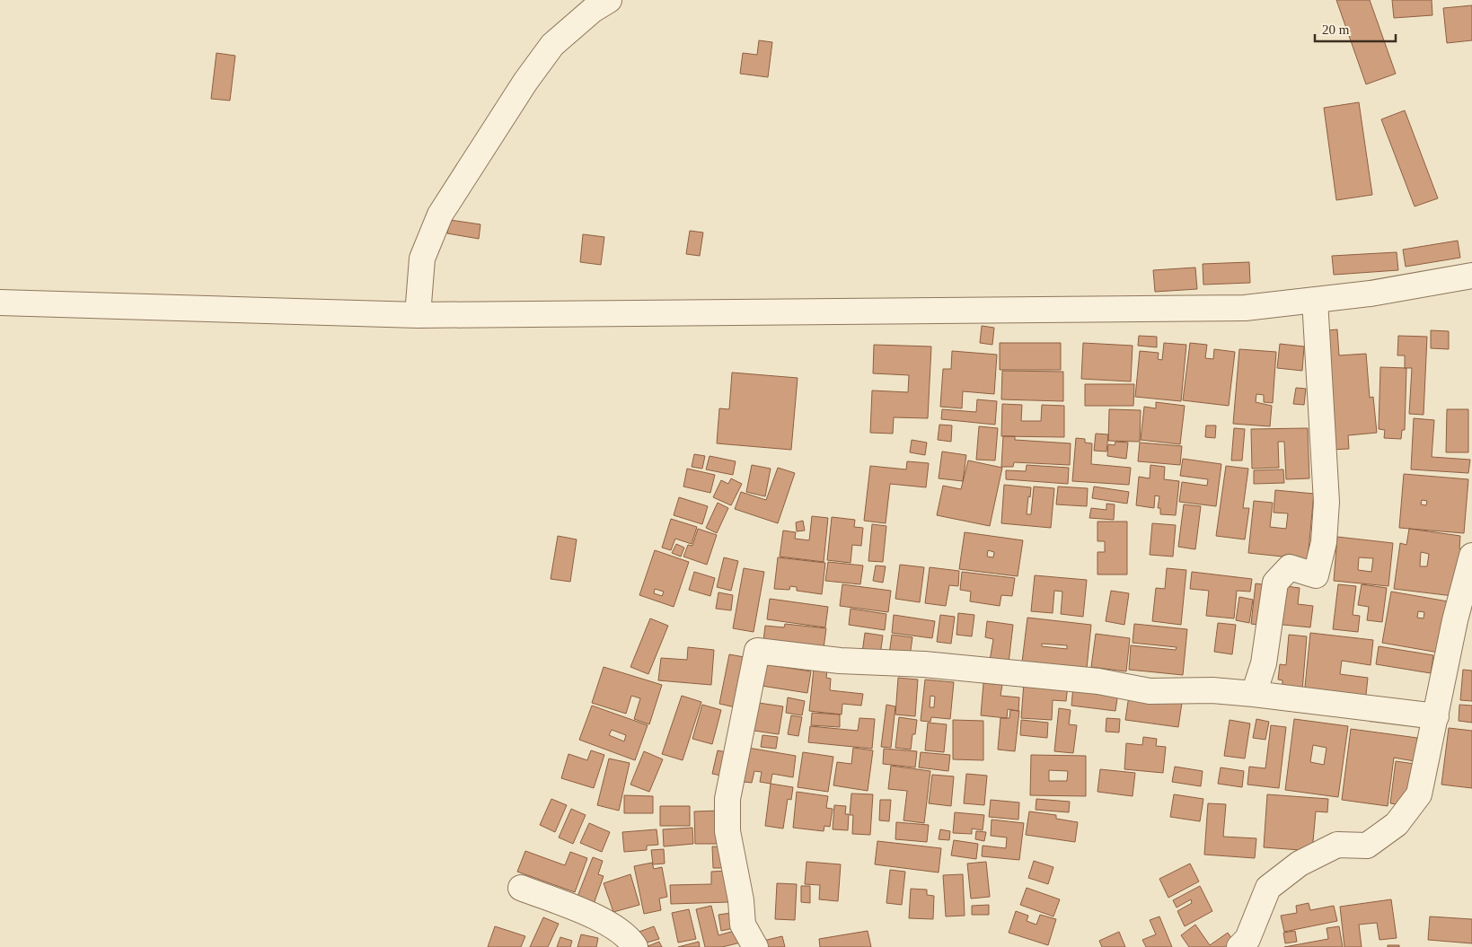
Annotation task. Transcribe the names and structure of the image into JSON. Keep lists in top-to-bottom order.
{
  "scale_bar": "20 m"
}
